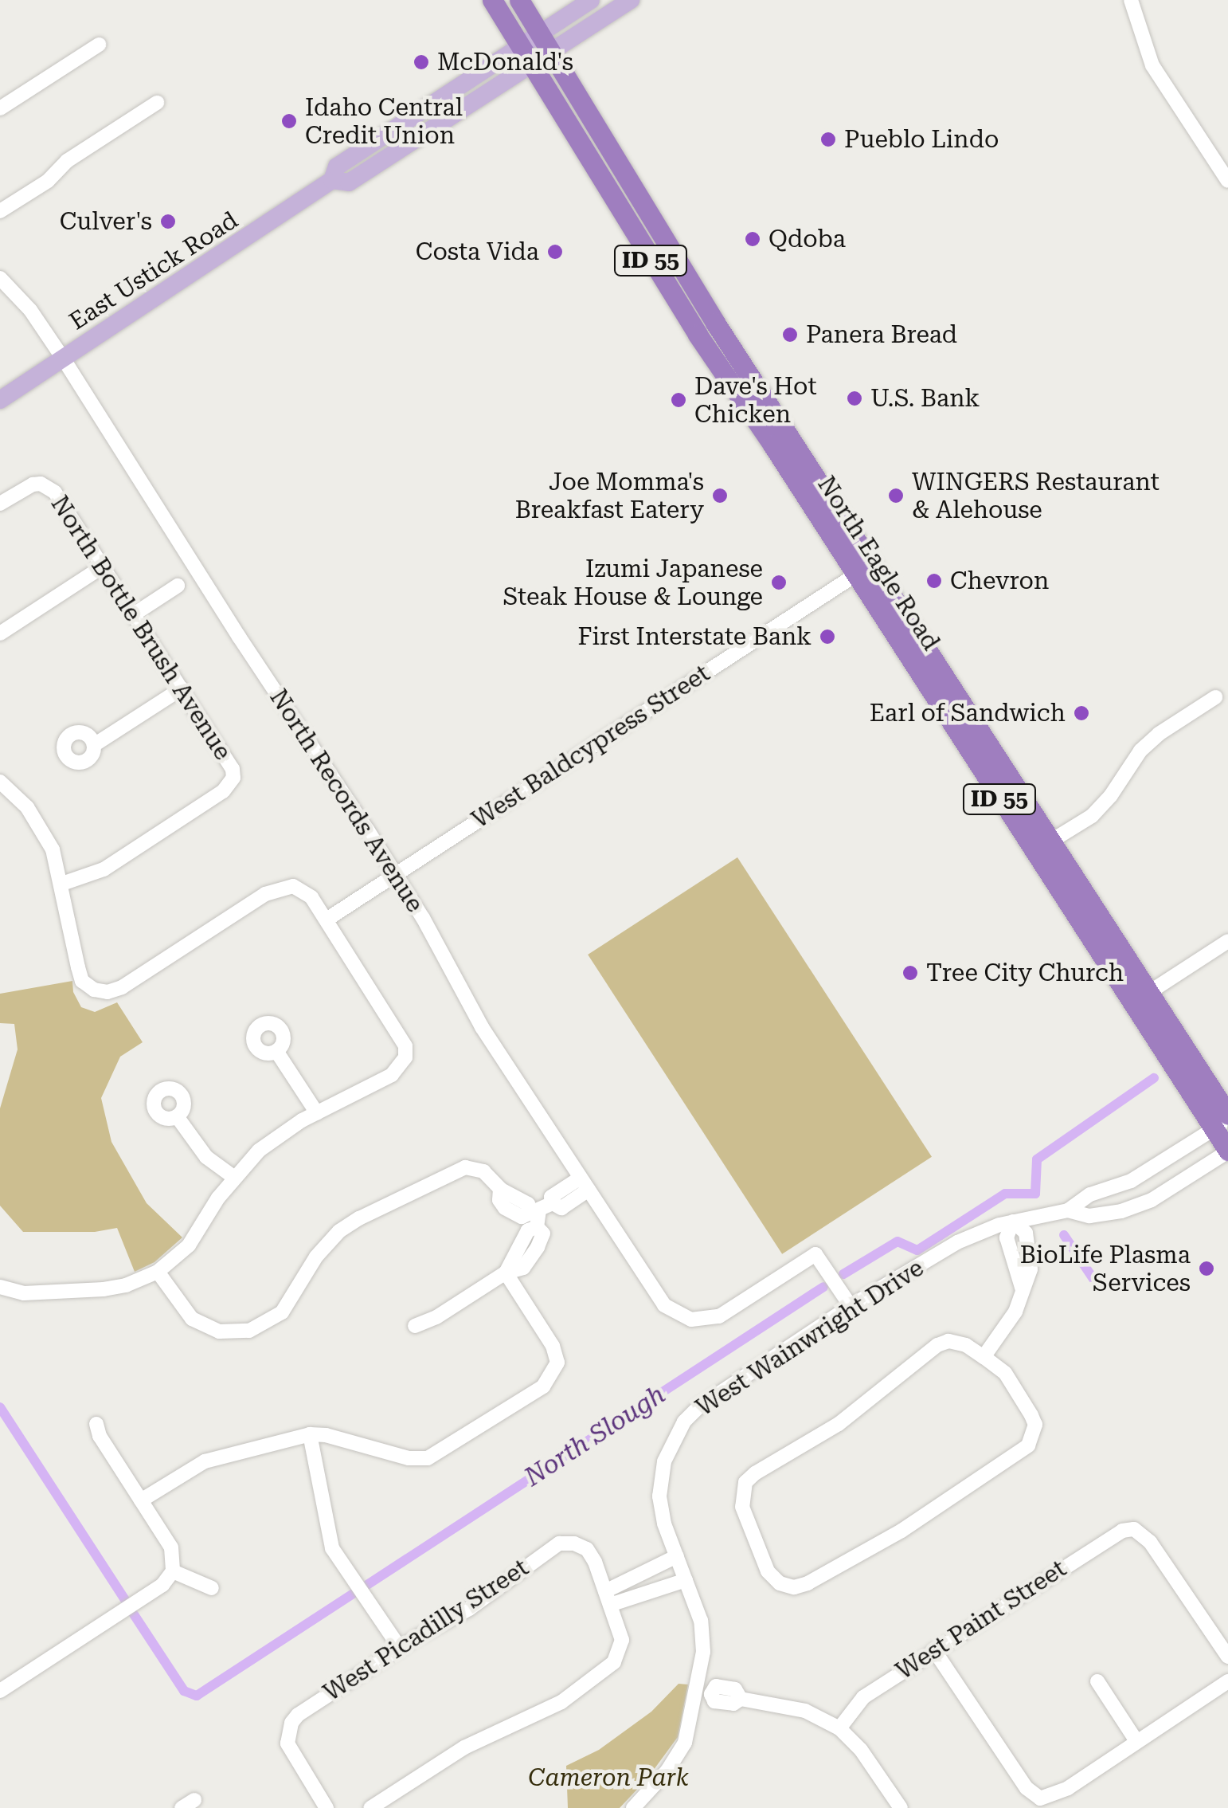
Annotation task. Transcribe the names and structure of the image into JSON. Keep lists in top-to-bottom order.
{
  "streets": {
    "highway": ["ID 55", "North Eagle Road"],
    "main road": ["East Ustick Road"],
    "street": [
      "North Bottle Brush Avenue",
      "West Baldcypress Street",
      "North Records Avenue",
      "West Wainwright Drive",
      "West Paint Street",
      "West Picadilly Street"
    ]
  },
  "crossings": [
    ["East Ustick Road", "North Eagle Road"],
    ["East Ustick Road", "North Records Avenue"],
    ["North Eagle Road", "West Baldcypress Street"],
    ["North Eagle Road", "West Wainwright Drive"],
    ["West Baldcypress Street", "North Records Avenue"],
    ["North Records Avenue", "West Wainwright Drive"]
  ],
  "water": ["North Slough"],
  "parks": ["Cameron Park"],
  "places": [
    "McDonald's",
    "Idaho Central Credit Union",
    "Pueblo Lindo",
    "Culver's",
    "Qdoba",
    "Costa Vida",
    "Panera Bread",
    "U.S. Bank",
    "Dave's Hot Chicken",
    "Joe Momma's Breakfast Eatery",
    "WINGERS Restaurant & Alehouse",
    "Chevron",
    "Izumi Japanese Steak House & Lounge",
    "First Interstate Bank",
    "Earl of Sandwich",
    "Tree City Church",
    "BioLife Plasma Services"
  ]
}
